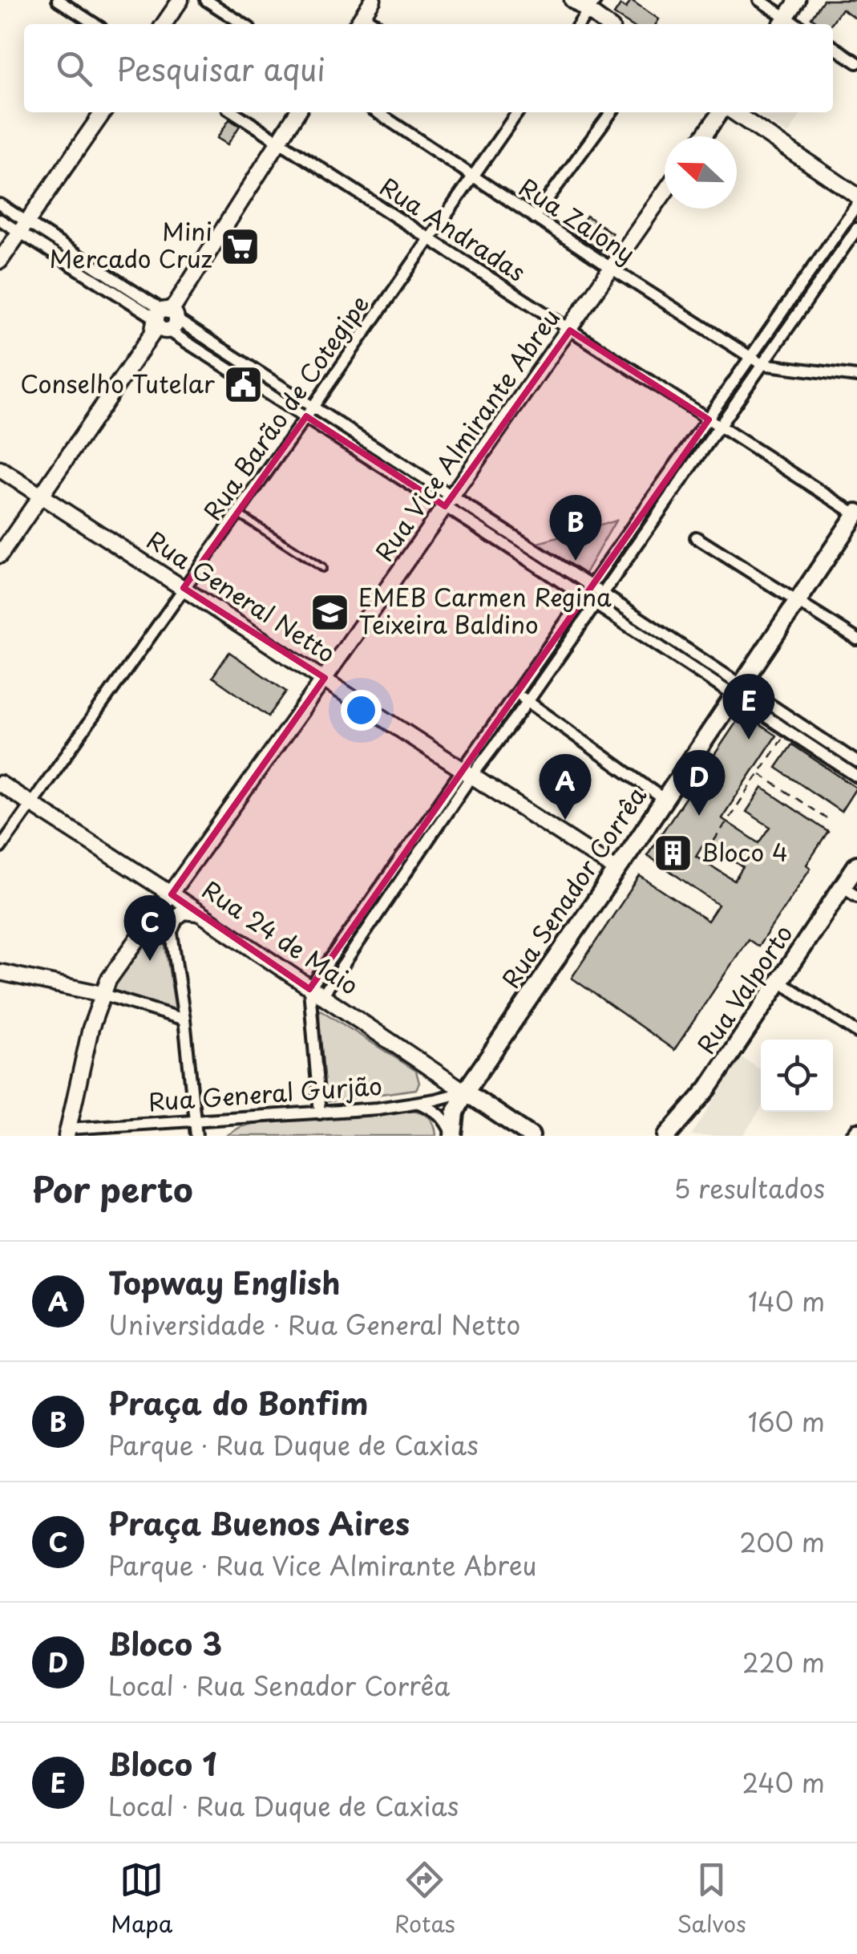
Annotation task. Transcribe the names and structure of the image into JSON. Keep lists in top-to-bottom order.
{
  "streets": {
    "main road": ["Rua Senador Corrêa", "Rua 24 de Maio", "Rua Valporto"],
    "street": [
      "Rua Zalony",
      "Rua Andradas",
      "Rua Barão de Cotegipe",
      "Rua Vice Almirante Abreu",
      "Rua General Netto",
      "Rua General Gurjão"
    ]
  },
  "crossings": [
    ["Rua Zalony", "Rua Barão de Cotegipe"],
    ["Rua Zalony", "Rua Vice Almirante Abreu"],
    ["Rua Andradas", "Rua Barão de Cotegipe"],
    ["Rua Andradas", "Rua Vice Almirante Abreu"],
    ["Rua Andradas", "Rua Senador Corrêa"],
    ["Rua Barão de Cotegipe", "Rua General Netto"],
    ["Rua Barão de Cotegipe", "Rua 24 de Maio"],
    ["Rua Vice Almirante Abreu", "Rua General Netto"],
    ["Rua Vice Almirante Abreu", "Rua 24 de Maio"],
    ["Rua Vice Almirante Abreu", "Rua General Gurjão"],
    ["Rua General Netto", "Rua Senador Corrêa"],
    ["Rua Senador Corrêa", "Rua 24 de Maio"],
    ["Rua Senador Corrêa", "Rua General Gurjão"],
    ["Rua 24 de Maio", "Rua General Gurjão"]
  ],
  "places": {
    "supermarket": ["Mini Mercado Cruz"],
    "public building": ["Conselho Tutelar"],
    "school or university": ["EMEB Carmen Regina Teixeira Baldino"],
    "building": ["Bloco 4"]
  },
  "north": "left",
  "page": {
    "search": "Pesquisar aqui",
    "pins": [
      "B",
      "E",
      "D",
      "A",
      "C"
    ],
    "heading": ["Por perto", "5 resultados"],
    "list": [
      {
        "mark": "A",
        "name": "Topway English",
        "note": "Universidade · Rua General Netto",
        "value": "140 m"
      },
      {
        "mark": "B",
        "name": "Praça do Bonfim",
        "note": "Parque · Rua Duque de Caxias",
        "value": "160 m"
      },
      {
        "mark": "C",
        "name": "Praça Buenos Aires",
        "note": "Parque · Rua Vice Almirante Abreu",
        "value": "200 m"
      },
      {
        "mark": "D",
        "name": "Bloco 3",
        "note": "Local · Rua Senador Corrêa",
        "value": "220 m"
      },
      {
        "mark": "E",
        "name": "Bloco 1",
        "note": "Local · Rua Duque de Caxias",
        "value": "240 m"
      }
    ],
    "nav": ["Mapa", "Rotas", "Salvos"]
  }
}
